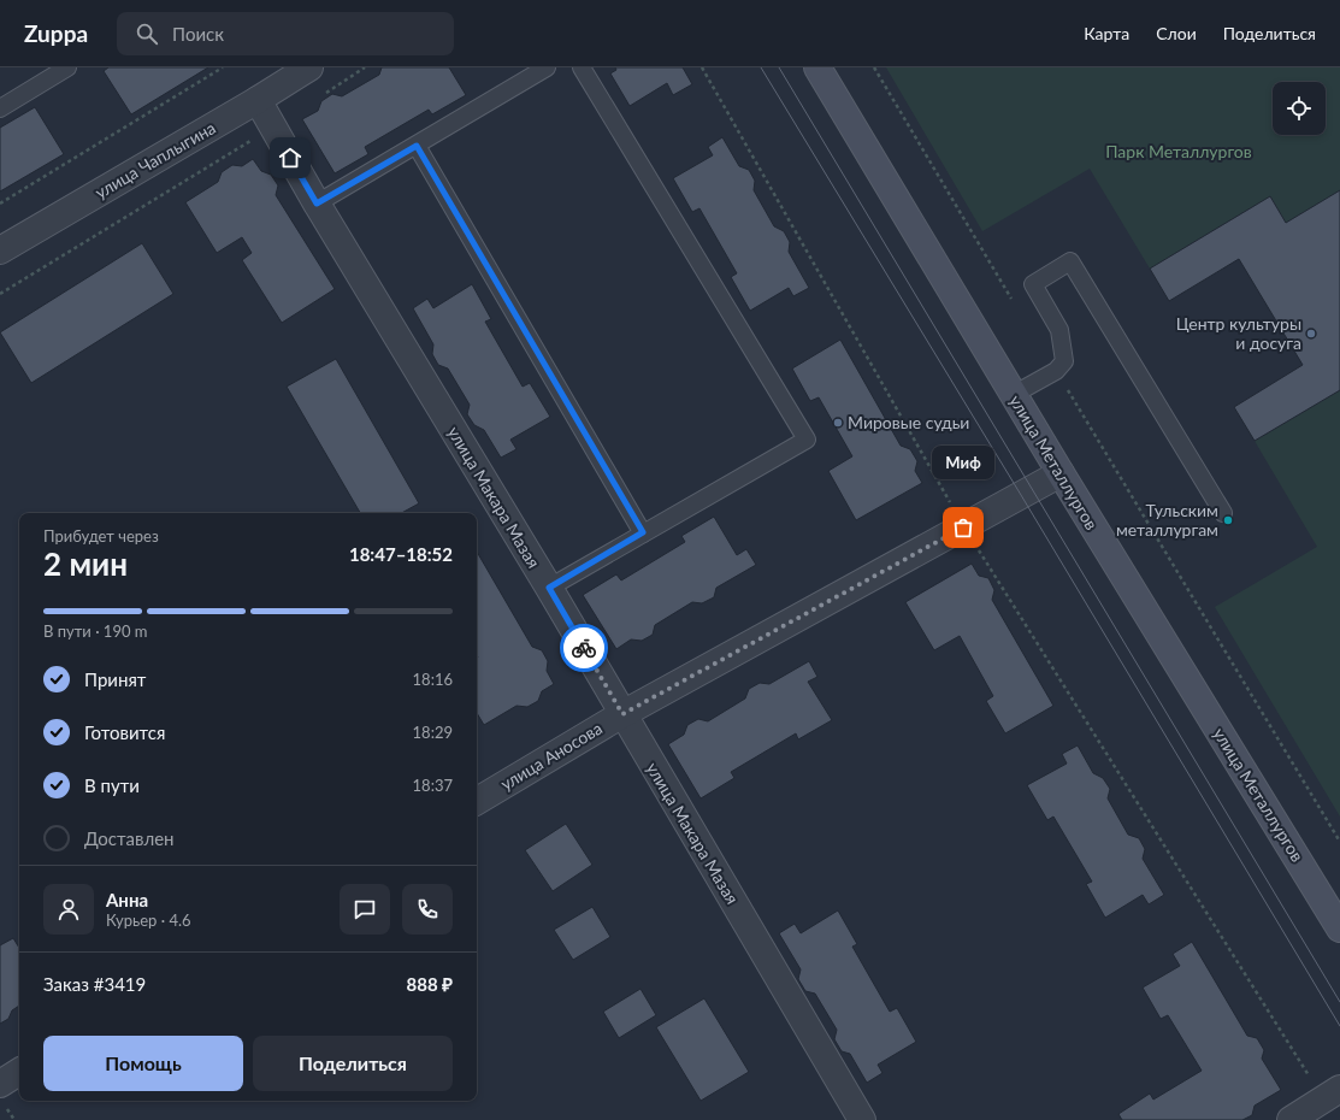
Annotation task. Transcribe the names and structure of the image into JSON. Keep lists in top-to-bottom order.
{
  "streets": {
    "main road": ["улица Металлургов"],
    "street": ["улица Чаплыгина", "улица Макара Мазая", "улица Аносова"]
  },
  "crossings": [
    ["улица Чаплыгина", "улица Макара Мазая"],
    ["улица Металлургов", "улица Аносова"],
    ["улица Макара Мазая", "улица Аносова"]
  ],
  "parks": ["Парк Металлургов"],
  "places": [
    "Центр культуры и досуга",
    "Мировые судьи",
    "Тульским металлургам",
    "Миф"
  ],
  "page": {
    "header": "Zuppa",
    "search": "Поиск",
    "nav": ["Карта", "Слои", "Поделиться"],
    "bubble": "Миф",
    "heading": ["2 мин", "Прибудет через", "18:47–18:52"],
    "panel": [
      "Анна",
      "Курьер · 4.6",
      "Заказ #3419",
      "888 ₽"
    ],
    "bar": "В пути · 190 m",
    "list": [
      ["Принят", "18:16"],
      ["Готовится", "18:29"],
      ["В пути", "18:37"],
      "Доставлен"
    ],
    "buttons": ["Помощь", "Поделиться"]
  }
}
